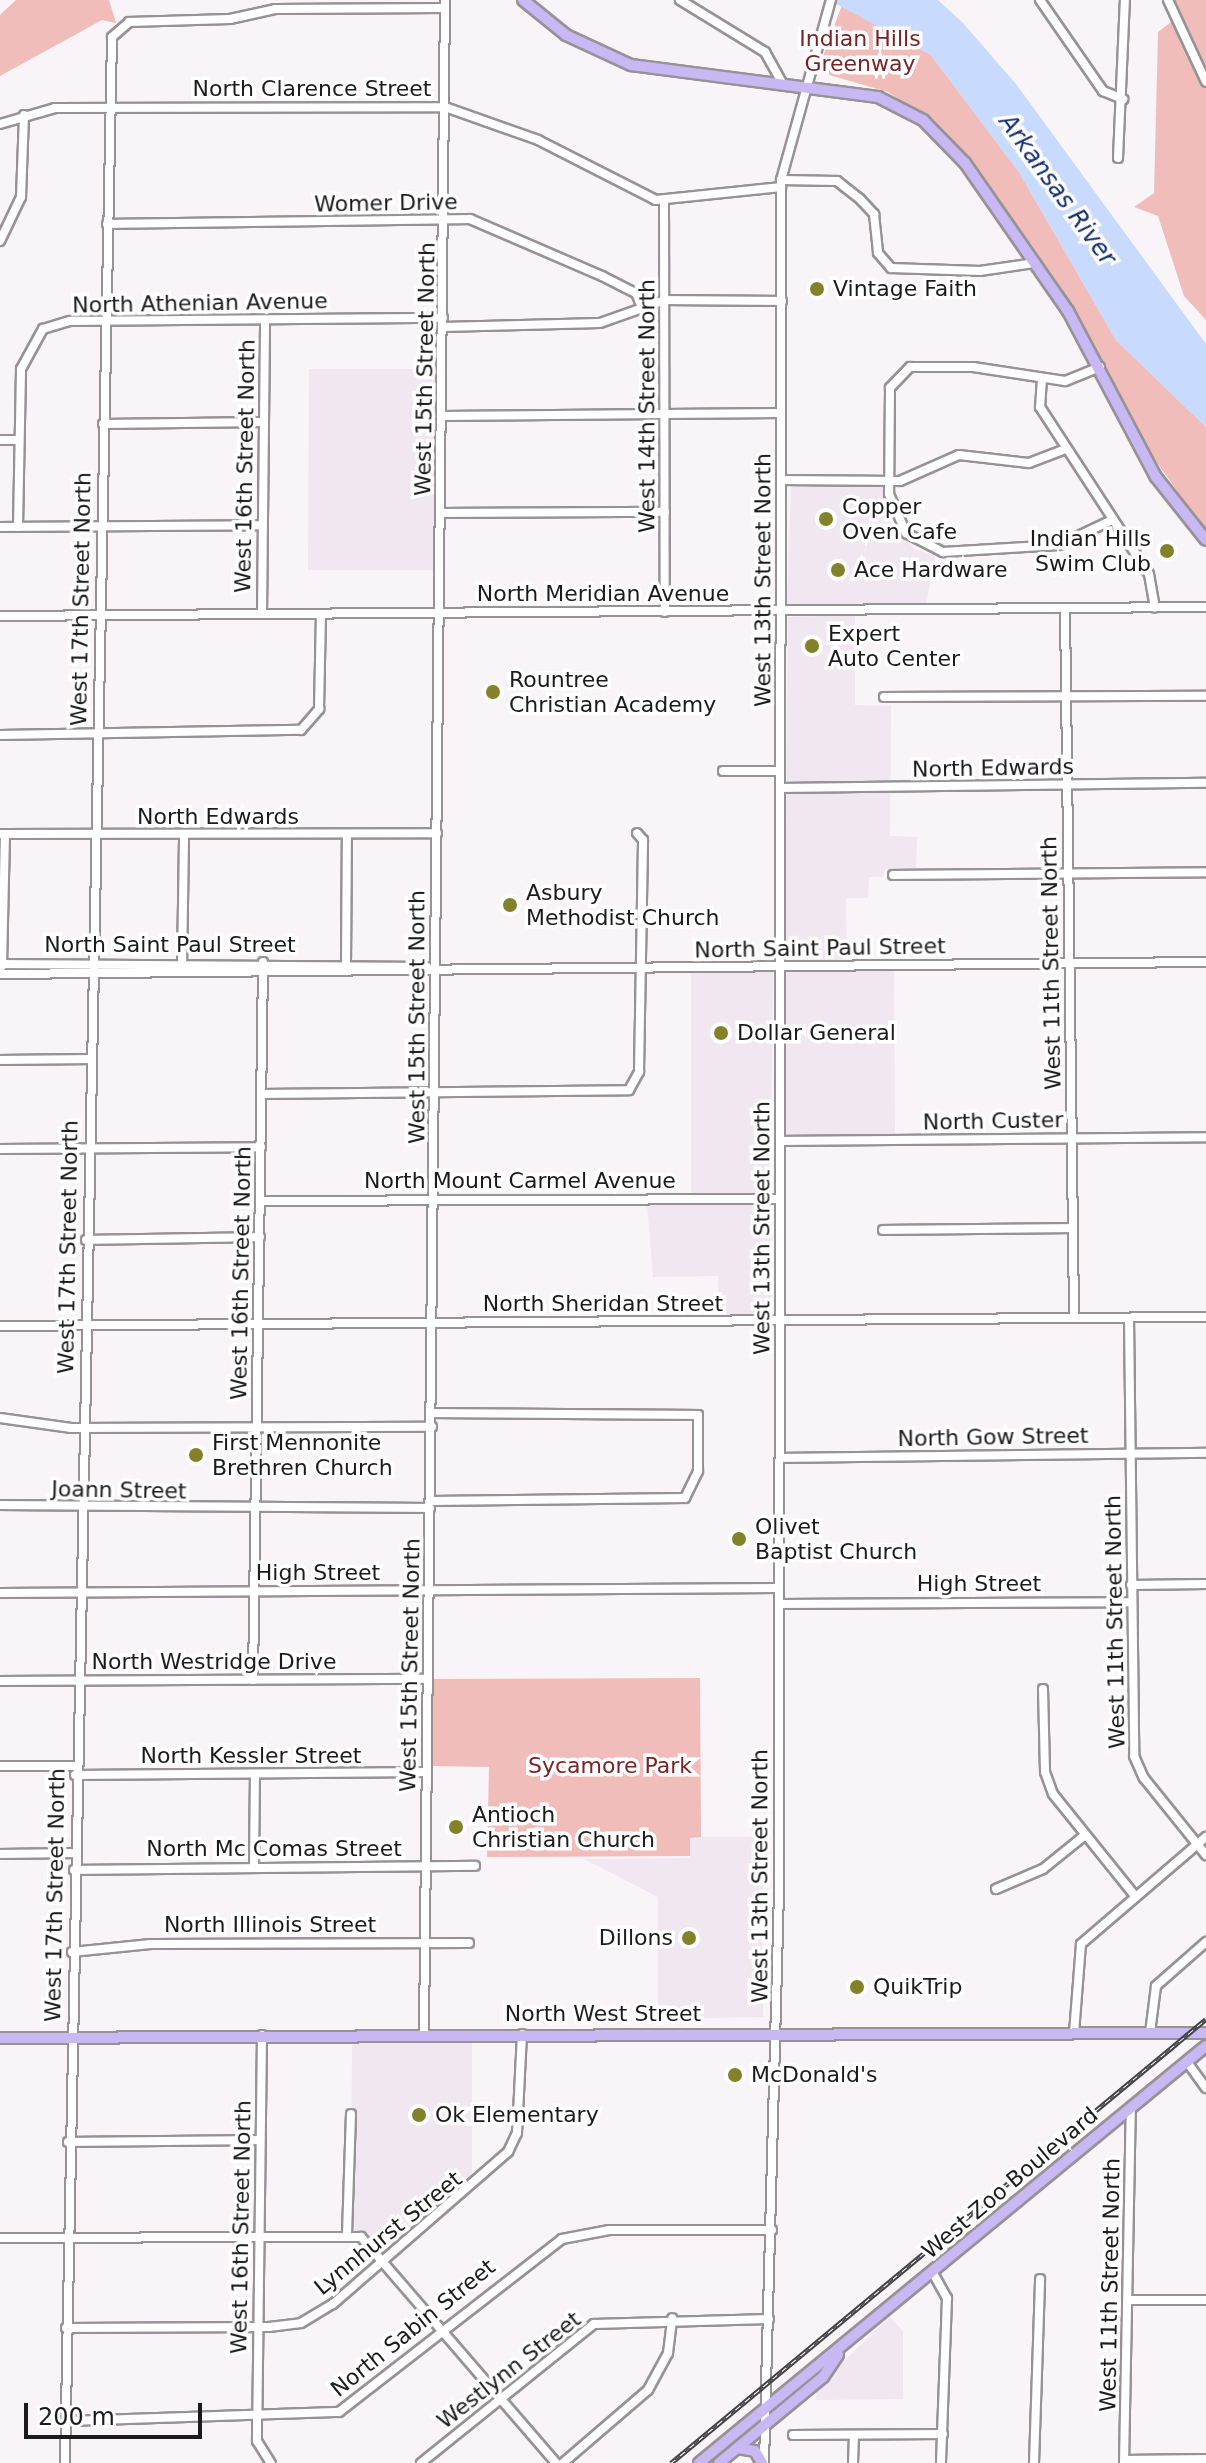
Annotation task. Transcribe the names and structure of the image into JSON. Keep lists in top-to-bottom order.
{
  "streets": {
    "main road": ["North West Street", "West Zoo Boulevard"],
    "street": [
      "North Clarence Street",
      "Womer Drive",
      "North Athenian Avenue",
      "West 15th Street North",
      "West 14th Street North",
      "West 16th Street North",
      "West 13th Street North",
      "North Meridian Avenue",
      "West 17th Street North",
      "North Edwards",
      "North Saint Paul Street",
      "West 11th Street North",
      "North Custer",
      "North Mount Carmel Avenue",
      "North Sheridan Street",
      "North Gow Street",
      "Joann Street",
      "High Street",
      "North Westridge Drive",
      "North Kessler Street",
      "North Mc Comas Street",
      "North Illinois Street",
      "Lynnhurst Street",
      "North Sabin Street",
      "Westlynn Street"
    ]
  },
  "crossings": [
    ["North Clarence Street", "West 15th Street North"],
    ["North Clarence Street", "West 14th Street North"],
    ["North Clarence Street", "West 17th Street North"],
    ["Womer Drive", "North Athenian Avenue"],
    ["Womer Drive", "West 15th Street North"],
    ["Womer Drive", "West 17th Street North"],
    ["North Athenian Avenue", "West 15th Street North"],
    ["North Athenian Avenue", "West 14th Street North"],
    ["North Athenian Avenue", "West 16th Street North"],
    ["North Athenian Avenue", "West 13th Street North"],
    ["North Athenian Avenue", "West 17th Street North"],
    ["West 15th Street North", "North Meridian Avenue"],
    ["West 15th Street North", "West 17th Street North"],
    ["West 15th Street North", "North Edwards"],
    ["West 15th Street North", "North Saint Paul Street"],
    ["West 15th Street North", "North Mount Carmel Avenue"],
    ["West 15th Street North", "North Sheridan Street"],
    ["West 15th Street North", "Joann Street"],
    ["West 15th Street North", "High Street"],
    ["West 15th Street North", "North Westridge Drive"],
    ["West 15th Street North", "North Kessler Street"],
    ["West 15th Street North", "North Mc Comas Street"],
    ["West 15th Street North", "North Illinois Street"],
    ["West 15th Street North", "North West Street"],
    ["West 14th Street North", "North Meridian Avenue"],
    ["West 16th Street North", "North Meridian Avenue"],
    ["West 16th Street North", "North Saint Paul Street"],
    ["West 16th Street North", "North Mount Carmel Avenue"],
    ["West 16th Street North", "North Sheridan Street"],
    ["West 16th Street North", "Joann Street"],
    ["West 16th Street North", "High Street"],
    ["West 16th Street North", "North Westridge Drive"],
    ["West 16th Street North", "North West Street"],
    ["West 16th Street North", "Lynnhurst Street"],
    ["West 16th Street North", "North Sabin Street"],
    ["West 13th Street North", "North Meridian Avenue"],
    ["West 13th Street North", "North Edwards"],
    ["West 13th Street North", "North Saint Paul Street"],
    ["West 13th Street North", "North Custer"],
    ["West 13th Street North", "North Mount Carmel Avenue"],
    ["West 13th Street North", "North Sheridan Street"],
    ["West 13th Street North", "North Gow Street"],
    ["West 13th Street North", "High Street"],
    ["West 13th Street North", "North West Street"],
    ["West 13th Street North", "West Zoo Boulevard"],
    ["West 13th Street North", "North Sabin Street"],
    ["West 13th Street North", "Westlynn Street"],
    ["North Meridian Avenue", "West 17th Street North"],
    ["North Meridian Avenue", "West 11th Street North"],
    ["West 17th Street North", "North Edwards"],
    ["West 17th Street North", "North Saint Paul Street"],
    ["West 17th Street North", "North Sheridan Street"],
    ["West 17th Street North", "Joann Street"],
    ["West 17th Street North", "High Street"],
    ["West 17th Street North", "North Westridge Drive"],
    ["West 17th Street North", "North Kessler Street"],
    ["West 17th Street North", "North Mc Comas Street"],
    ["West 17th Street North", "North Illinois Street"],
    ["West 17th Street North", "North West Street"],
    ["West 17th Street North", "Lynnhurst Street"],
    ["West 17th Street North", "North Sabin Street"],
    ["North Edwards", "West 11th Street North"],
    ["North Saint Paul Street", "West 11th Street North"],
    ["West 11th Street North", "North Custer"],
    ["West 11th Street North", "North Sheridan Street"],
    ["West 11th Street North", "North Gow Street"],
    ["West 11th Street North", "High Street"],
    ["West 11th Street North", "West Zoo Boulevard"],
    ["North West Street", "Lynnhurst Street"]
  ],
  "water": ["Arkansas River"],
  "parks": ["Indian Hills Greenway", "Sycamore Park"],
  "places": [
    "Vintage Faith",
    "Copper Oven Cafe",
    "Indian Hills Swim Club",
    "Ace Hardware",
    "Expert Auto Center",
    "Rountree Christian Academy",
    "Asbury Methodist Church",
    "Dollar General",
    "First Mennonite Brethren Church",
    "Olivet Baptist Church",
    "Antioch Christian Church",
    "Dillons",
    "QuikTrip",
    "McDonald's",
    "Ok Elementary"
  ],
  "scale_bar": "200 m"
}
